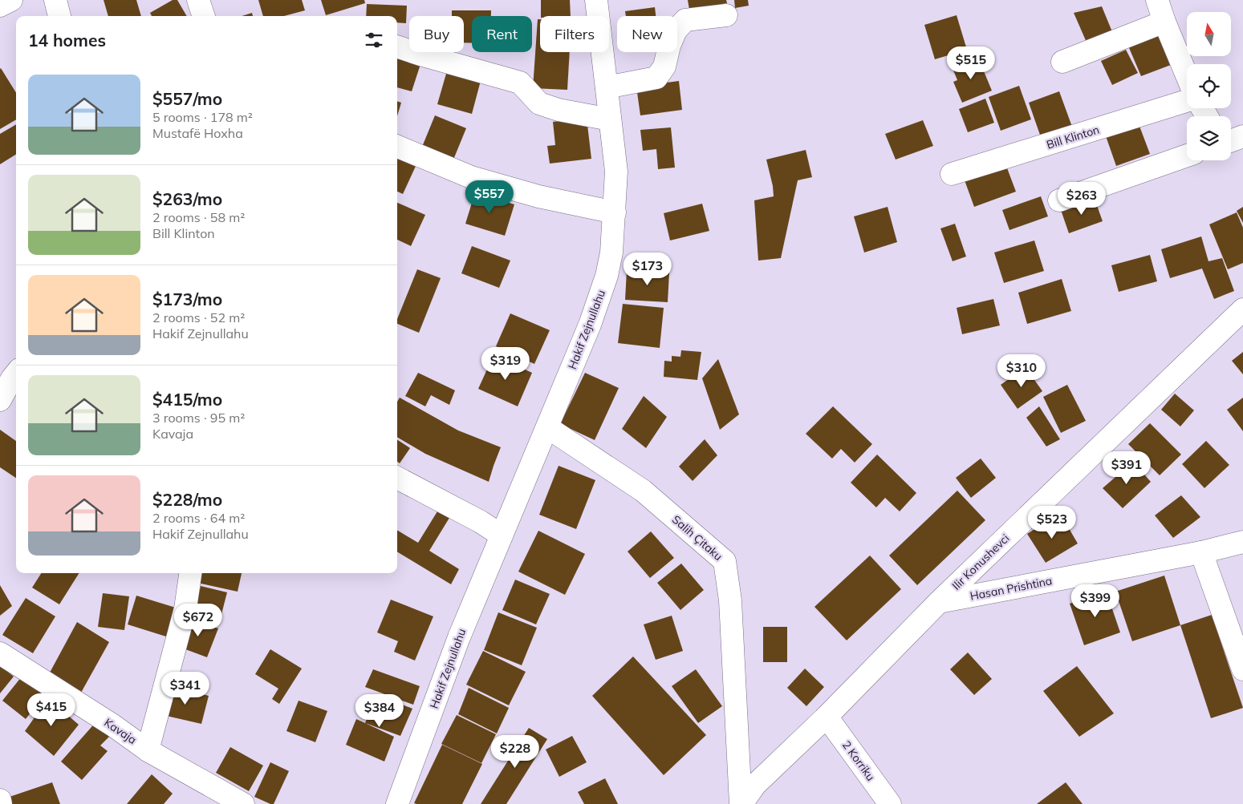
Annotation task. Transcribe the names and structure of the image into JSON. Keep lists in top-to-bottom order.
{
  "streets": {
    "street": [
      "Bill Klinton",
      "Hakif Zejnullahu",
      "Salih Çitaku",
      "Ilir Konushevci",
      "Hasan Prishtina",
      "Kavaja",
      "2 Korriku"
    ]
  },
  "crossings": [
    ["Hakif Zejnullahu", "Salih Çitaku"],
    ["Salih Çitaku", "Ilir Konushevci"],
    ["Ilir Konushevci", "Hasan Prishtina"],
    ["Ilir Konushevci", "2 Korriku"]
  ],
  "north": "top",
  "page": {
    "chip": [
      "Buy",
      "Rent",
      "Filters",
      "New"
    ],
    "heading": "14 homes",
    "price": [
      "$515",
      "$557",
      "$263",
      "$173",
      "$319",
      "$310",
      "$391",
      "$523",
      "$399",
      "$672",
      "$341",
      "$415",
      "$384",
      "$228"
    ],
    "list": [
      {
        "name": "$557/mo",
        "note": "5 rooms · 178 m² · Mustafë Hoxha"
      },
      {
        "name": "$263/mo",
        "note": "2 rooms · 58 m² · Bill Klinton"
      },
      {
        "name": "$173/mo",
        "note": "2 rooms · 52 m² · Hakif Zejnullahu"
      },
      {
        "name": "$415/mo",
        "note": "3 rooms · 95 m² · Kavaja"
      },
      {
        "name": "$228/mo",
        "note": "2 rooms · 64 m² · Hakif Zejnullahu"
      }
    ]
  }
}
